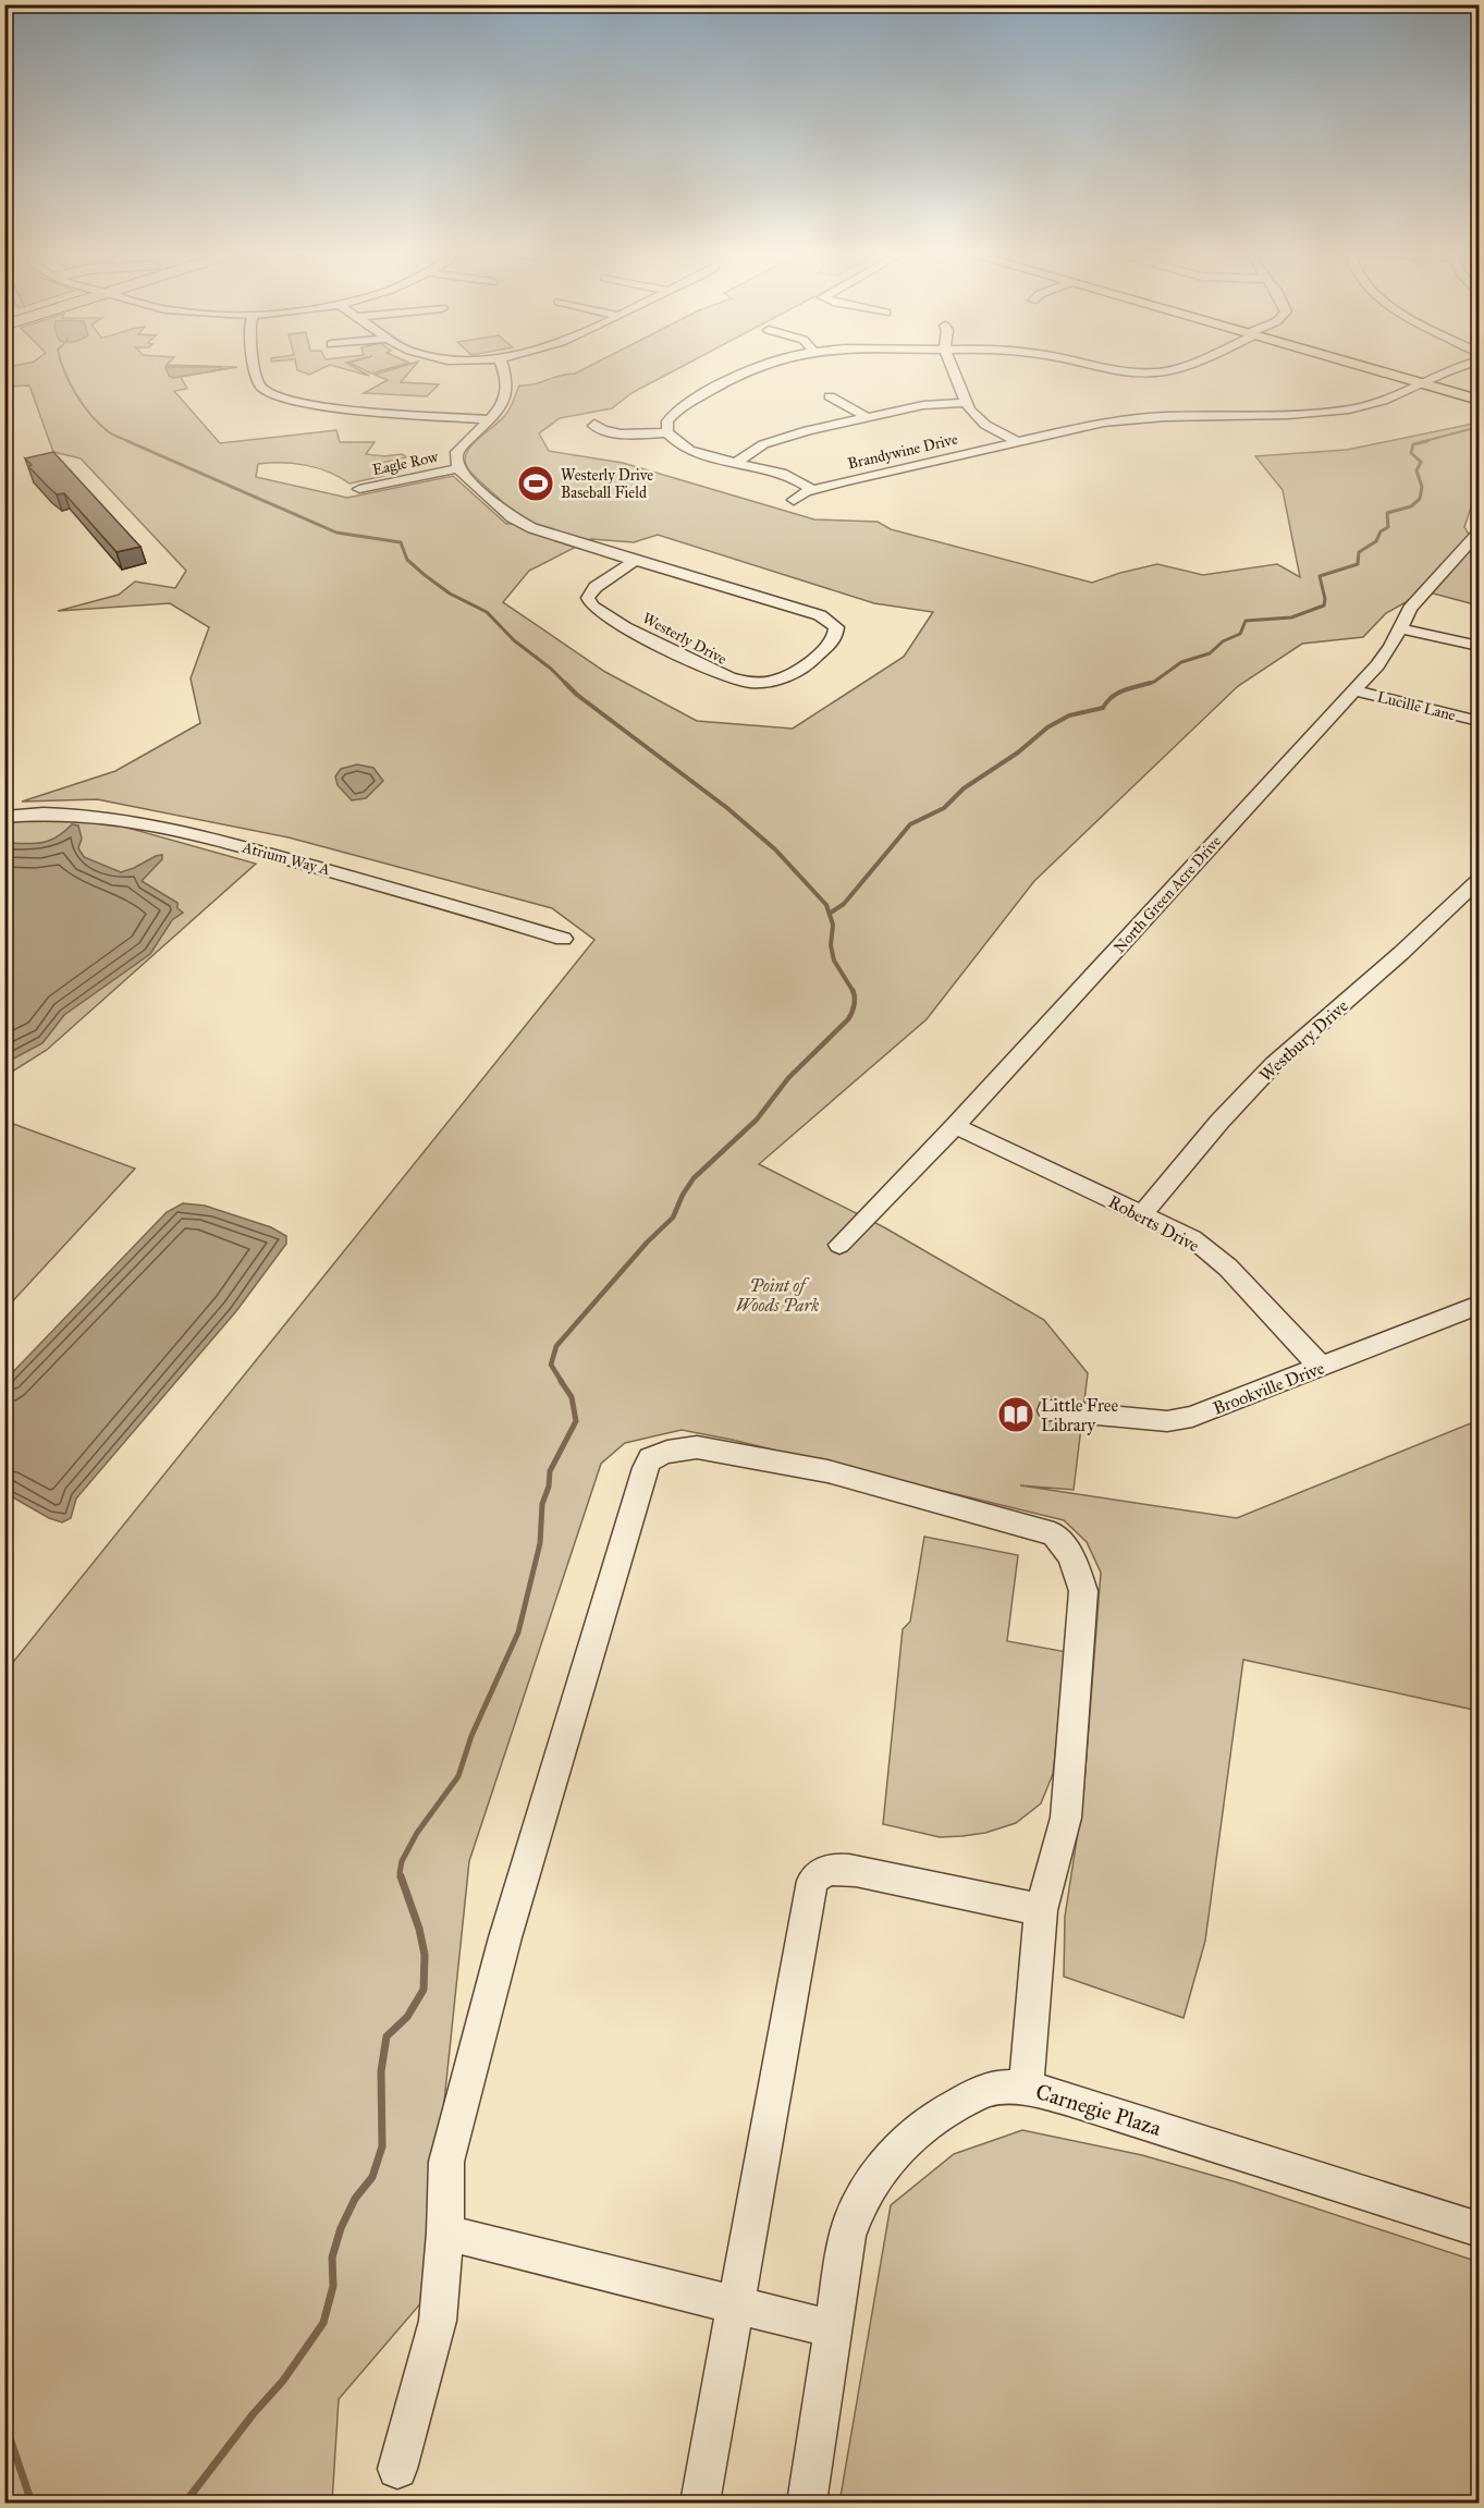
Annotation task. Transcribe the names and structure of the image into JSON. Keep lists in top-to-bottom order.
{
  "streets": {
    "street": [
      "Brandywine Drive",
      "Eagle Row",
      "Westerly Drive",
      "Lucille Lane",
      "Atrium Way A",
      "North Green Acre Drive",
      "Westbury Drive",
      "Roberts Drive",
      "Brookville Drive",
      "Carnegie Plaza"
    ]
  },
  "crossings": [
    ["Eagle Row", "Westerly Drive"],
    ["Lucille Lane", "North Green Acre Drive"],
    ["North Green Acre Drive", "Roberts Drive"],
    ["Westbury Drive", "Roberts Drive"],
    ["Roberts Drive", "Brookville Drive"]
  ],
  "parks": ["Point of Woods Park"],
  "places": {
    "sports": ["Westerly Drive Baseball Field"],
    "library": ["Little Free Library"]
  }
}
